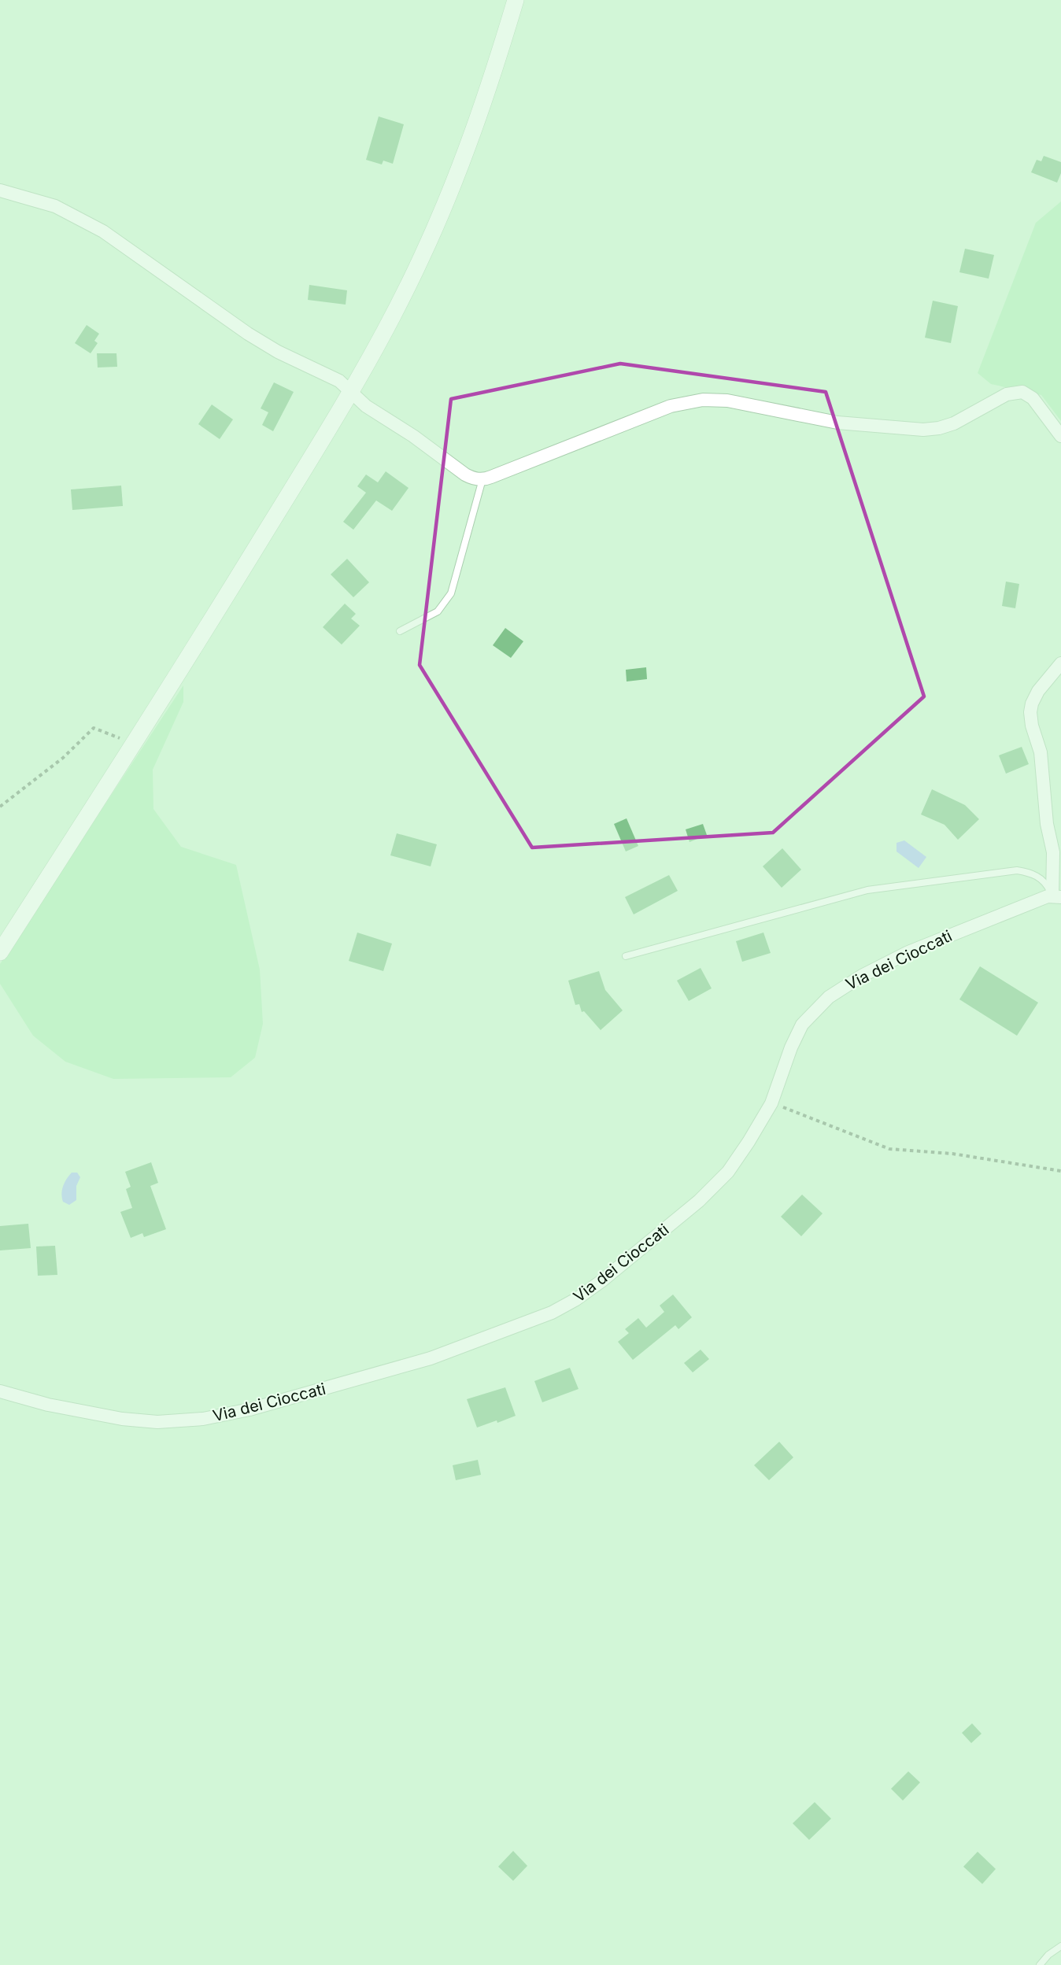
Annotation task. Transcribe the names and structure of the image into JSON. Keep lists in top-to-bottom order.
{
  "streets": {
    "street": ["Via dei Cioccati"]
  }
}
